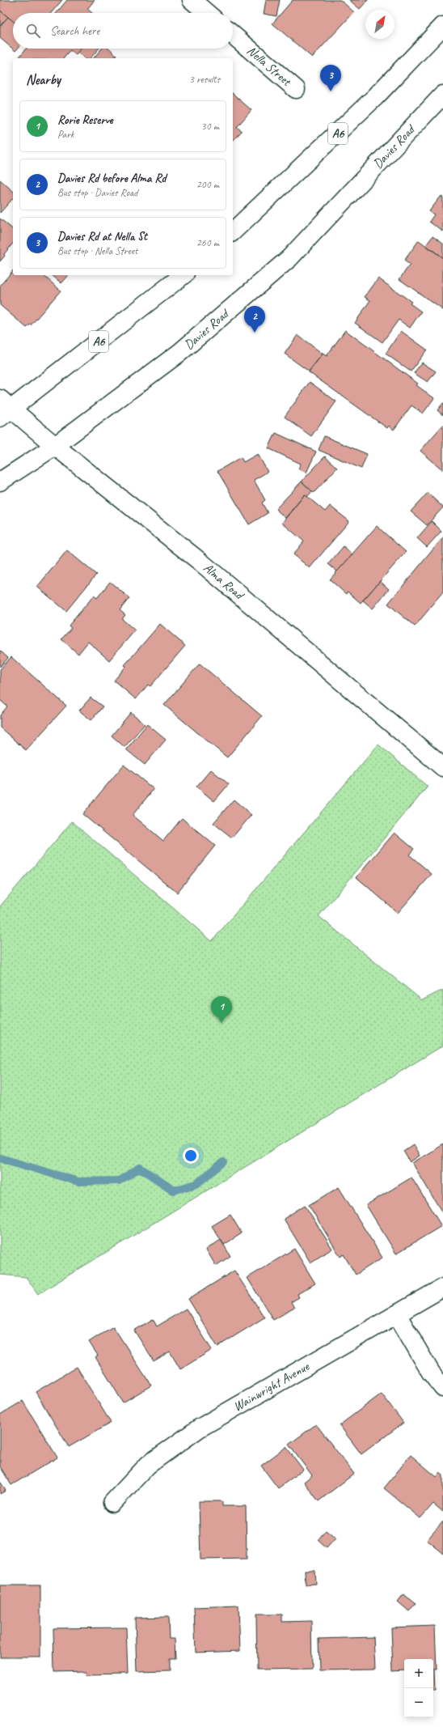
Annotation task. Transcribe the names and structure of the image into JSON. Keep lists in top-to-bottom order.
{
  "streets": {
    "main road": [
      "Nella Street",
      "A6",
      "Davies Road",
      "Alma Road",
      "Wainwright Avenue"
    ]
  },
  "crossings": [
    ["A6", "Alma Road"],
    ["Davies Road", "Alma Road"]
  ],
  "north": "top right",
  "page": {
    "search": "Search here",
    "heading": ["Nearby", "3 results"],
    "pins": ["3", "2", "1"],
    "list": [
      {
        "mark": "1",
        "name": "Rorie Reserve",
        "note": "Park",
        "value": "30 m"
      },
      {
        "mark": "2",
        "name": "Davies Rd before Alma Rd",
        "note": "Bus stop · Davies Road",
        "value": "200 m"
      },
      {
        "mark": "3",
        "name": "Davies Rd at Nella St",
        "note": "Bus stop · Nella Street",
        "value": "260 m"
      }
    ],
    "map_buttons": ["+", "−"]
  }
}
